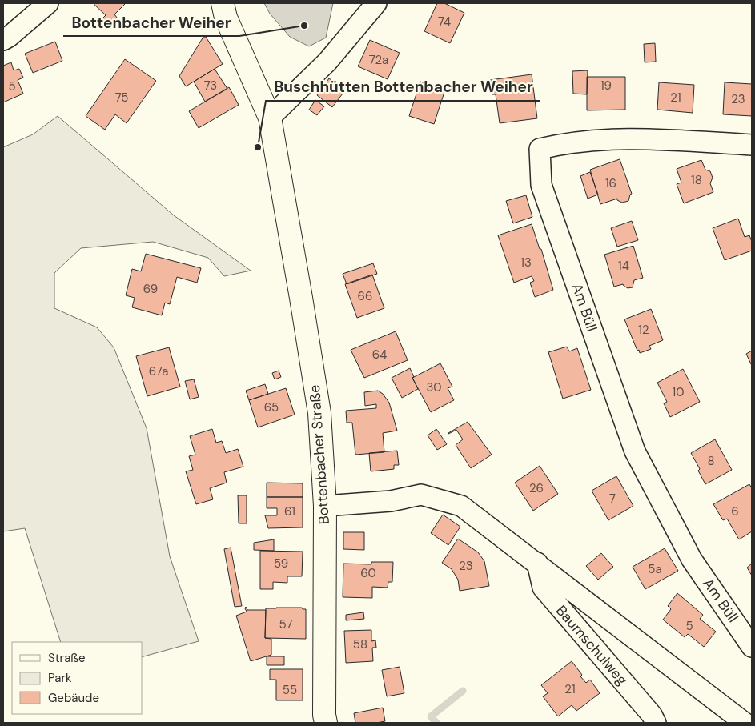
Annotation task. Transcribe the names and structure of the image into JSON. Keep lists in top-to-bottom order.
{
  "streets": {
    "street": ["Am Büll", "Bottenbacher Straße", "Baumschulweg"]
  },
  "places": ["Bottenbacher Weiher", "Buschhütten Bottenbacher Weiher"],
  "house_numbers": [
    "74",
    "72a",
    "73",
    "19",
    "5",
    "75",
    "21",
    "23",
    "18",
    "16",
    "13",
    "14",
    "69",
    "66",
    "12",
    "64",
    "67a",
    "30",
    "10",
    "65",
    "8",
    "26",
    "7",
    "61",
    "6",
    "59",
    "23",
    "5a",
    "60",
    "57",
    "5",
    "58",
    "21",
    "55"
  ],
  "legend": ["Straße", "Park", "Gebäude"]
}
